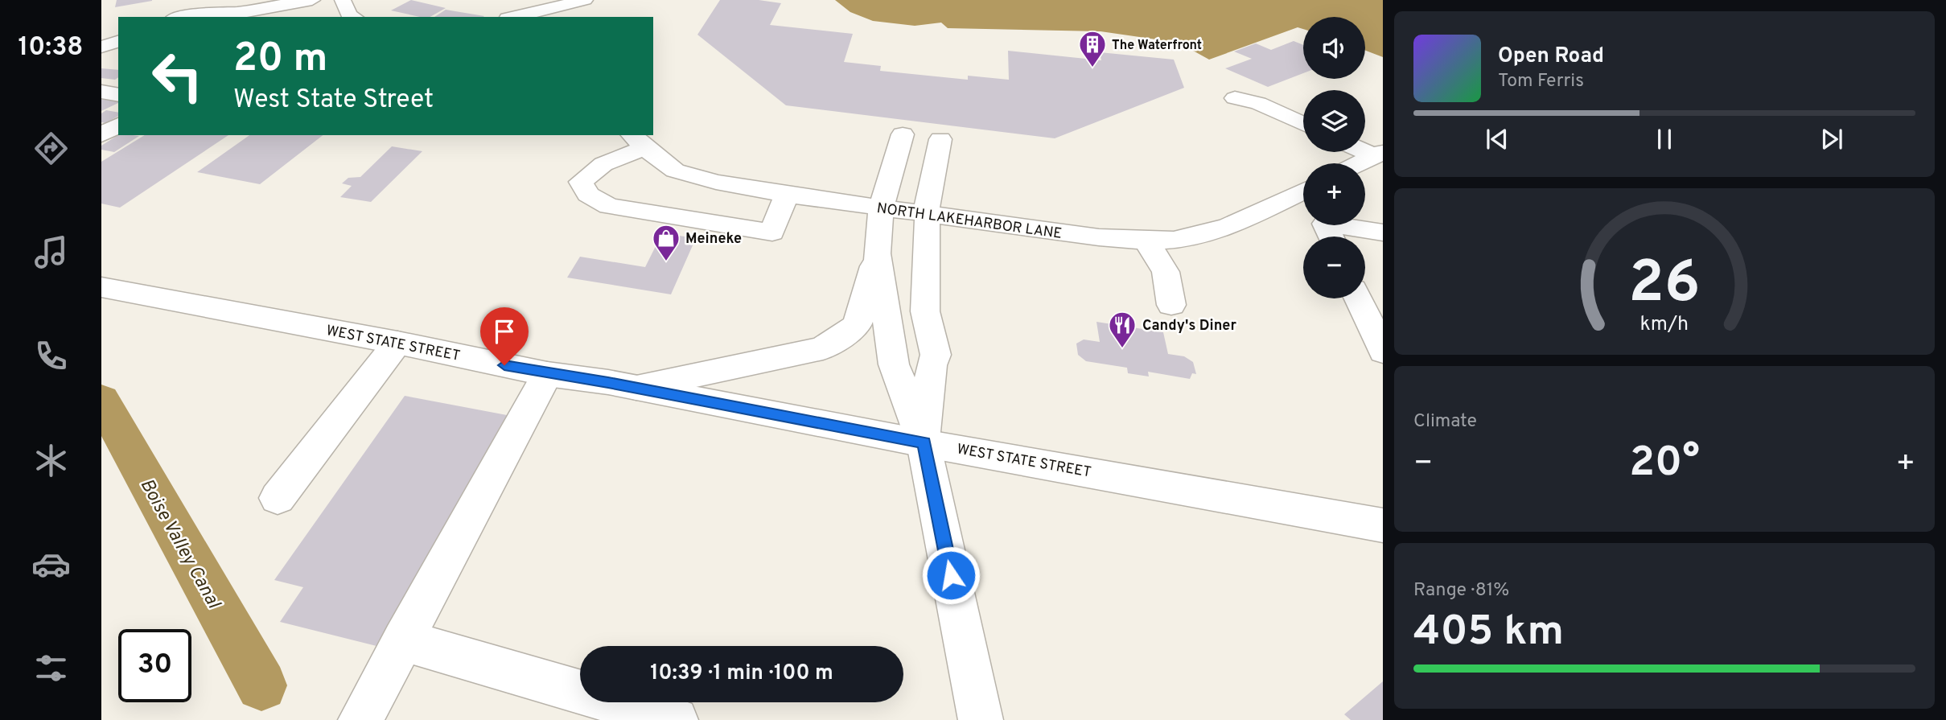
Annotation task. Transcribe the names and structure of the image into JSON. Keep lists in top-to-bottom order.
{
  "streets": {
    "street": ["NORTH LAKEHARBOR LANE", "WEST STATE STREET"]
  },
  "water": ["Boise Valley Canal"],
  "places": {
    "building": ["The Waterfront"],
    "shop": ["Meineke"],
    "restaurant": ["Candy's Diner"]
  },
  "page": {
    "tabs": "10:38",
    "map_buttons": ["+", "−"],
    "turn": ["20 m", "West State Street"],
    "song": ["Open Road", "Tom Ferris"],
    "tile": [
      "Climate",
      ["Range · 81%", "405 km"]
    ],
    "heat": ["−", "20°", "+"],
    "limit": "30",
    "trip": "10:39 · 1 min · 100 m",
    "gauge": ["26", "km/h"]
  }
}
